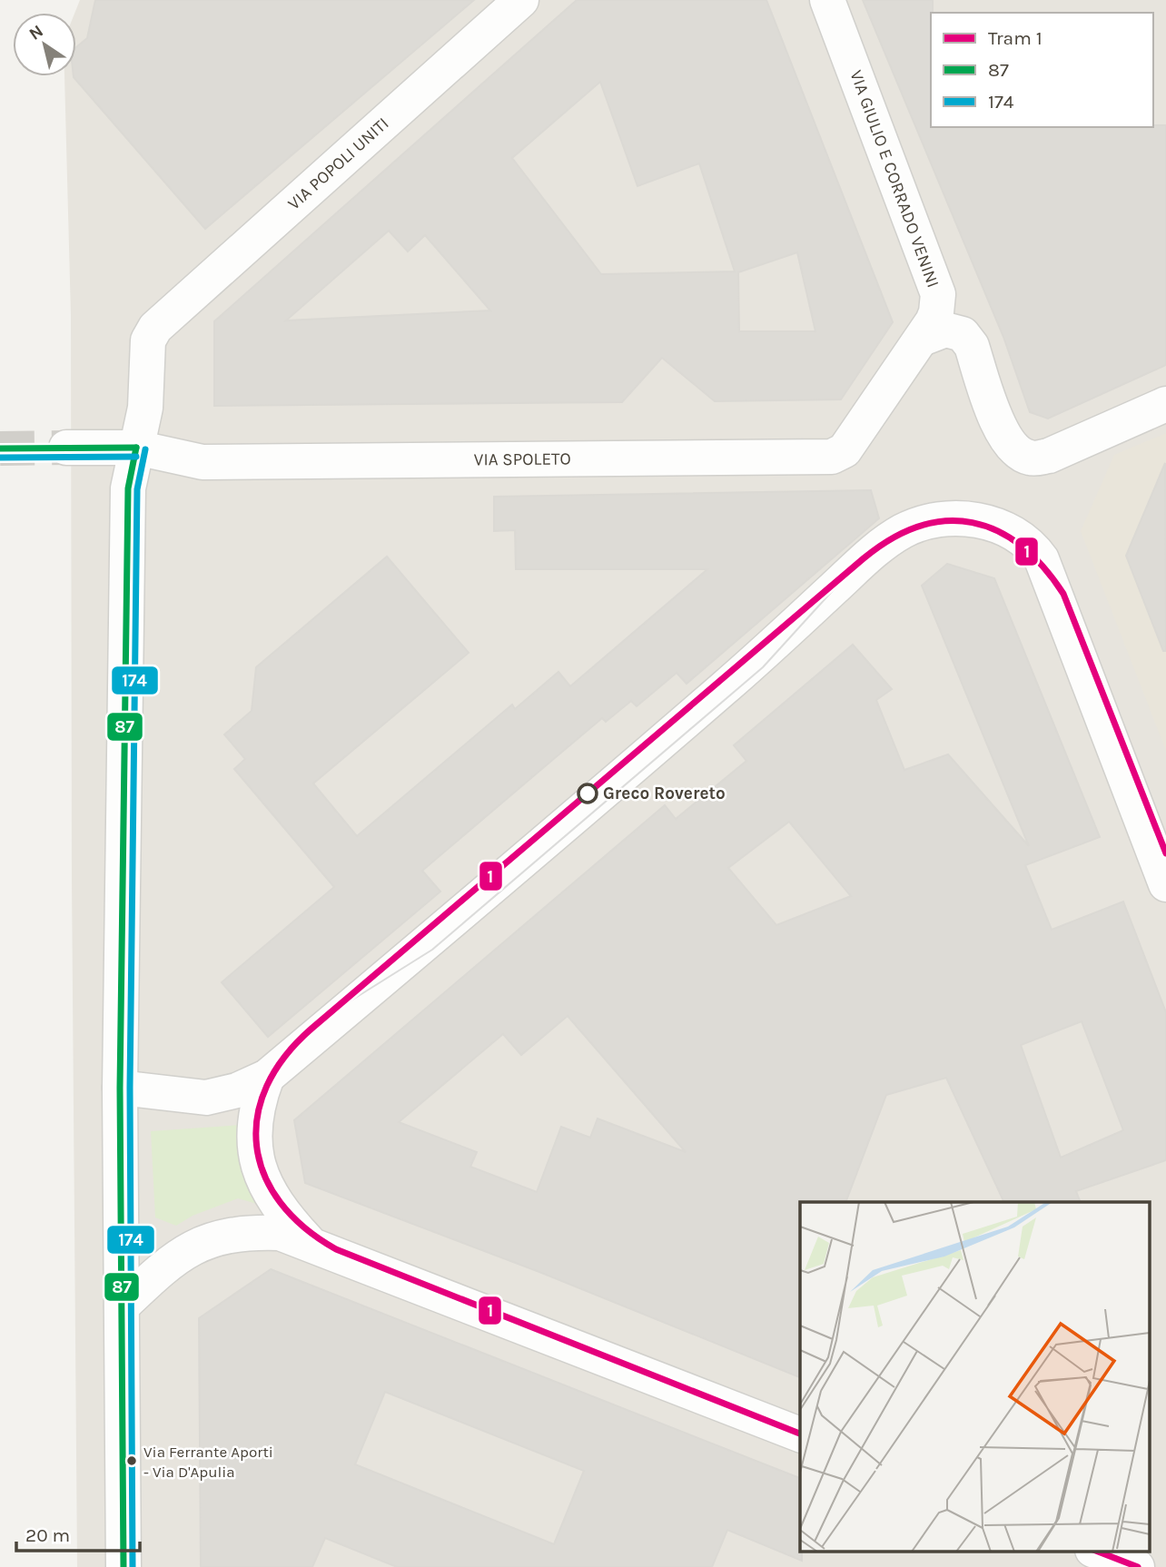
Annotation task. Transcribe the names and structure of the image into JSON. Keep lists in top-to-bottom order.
{
  "streets": {
    "street": ["VIA POPOLI UNITI", "VIA GIULIO E CORRADO VENINI", "VIA SPOLETO"]
  },
  "crossings": [
    ["VIA POPOLI UNITI", "VIA SPOLETO"],
    ["VIA GIULIO E CORRADO VENINI", "VIA SPOLETO"]
  ],
  "places": ["Greco Rovereto", "Via Ferrante Aporti - Via D'Apulia"],
  "lines": ["transit line 87", "transit line 174", "tram line 1"],
  "legend": ["Tram 1", "87", "174"],
  "scale_bar": "20 m",
  "north": "top left"
}
